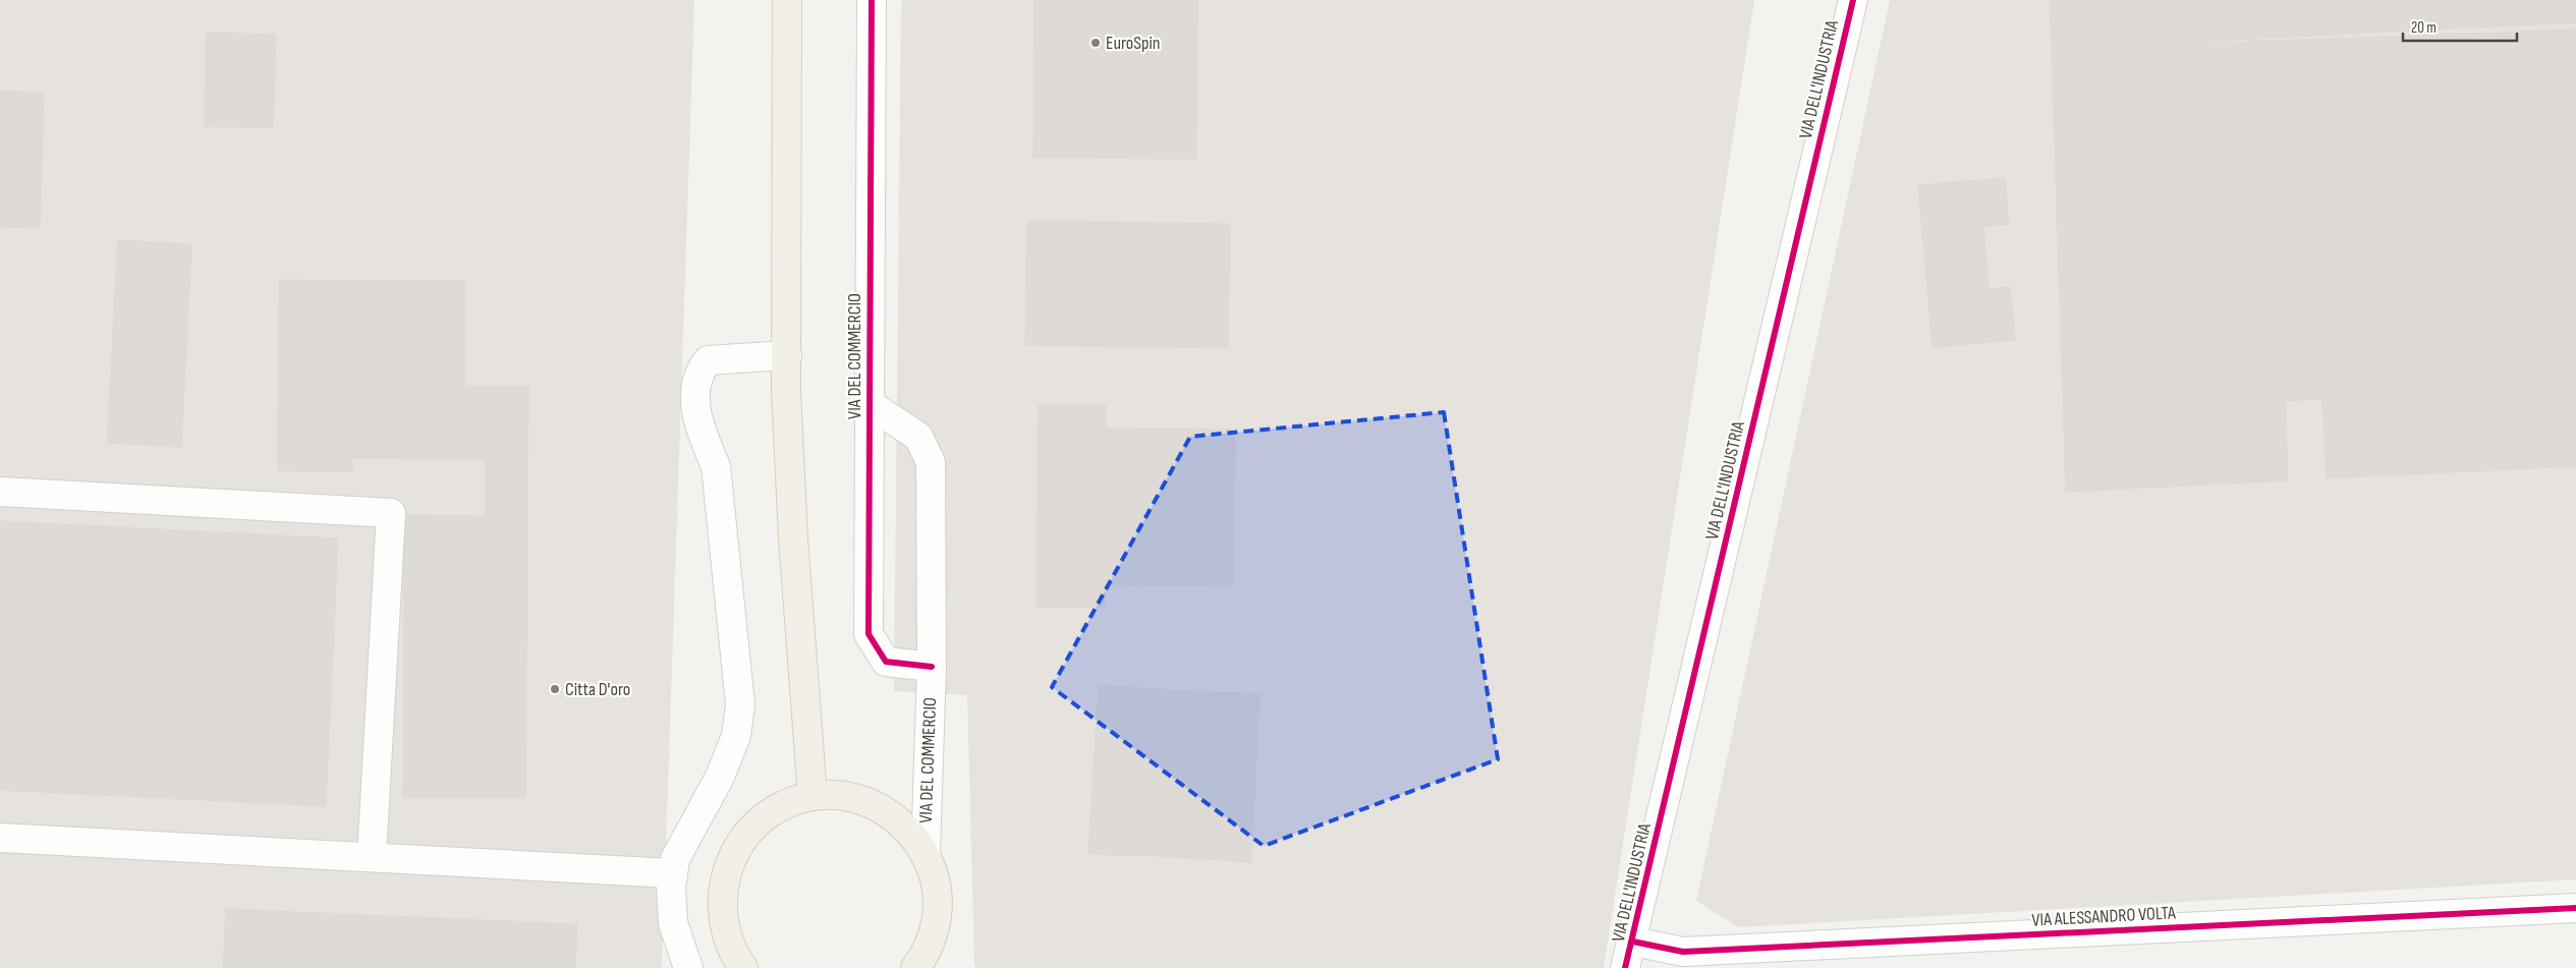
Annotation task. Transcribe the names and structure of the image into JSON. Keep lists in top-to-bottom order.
{
  "streets": {
    "street": ["VIA DELL'INDUSTRIA", "VIA DEL COMMERCIO", "VIA ALESSANDRO VOLTA"]
  },
  "crossings": [
    ["VIA DELL'INDUSTRIA", "VIA ALESSANDRO VOLTA"]
  ],
  "places": ["EuroSpin", "Citta D'oro"],
  "scale_bar": "20 m"
}
